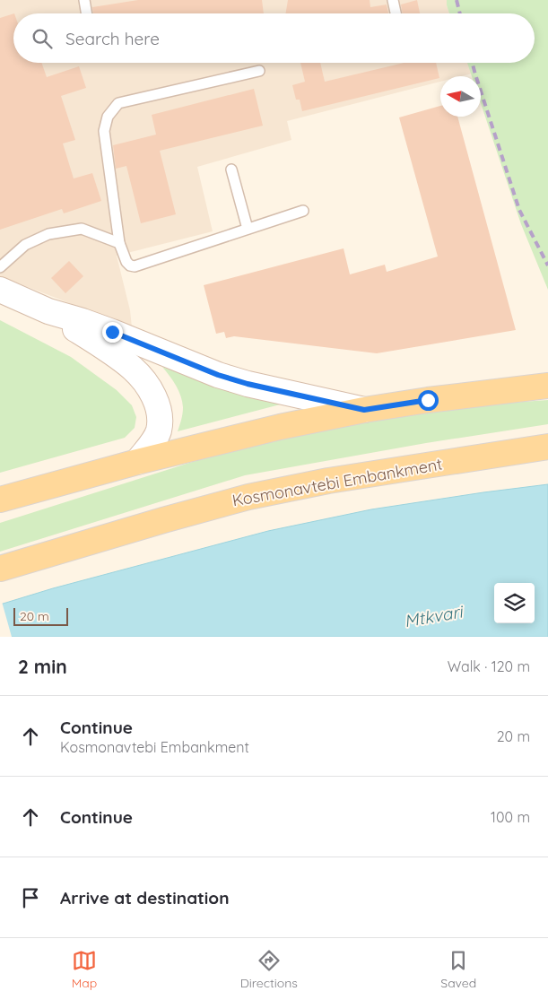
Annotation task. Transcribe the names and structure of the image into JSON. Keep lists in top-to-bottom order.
{
  "streets": {
    "main road": ["Kosmonavtebi Embankment"]
  },
  "water": ["Mtkvari"],
  "scale_bar": "20 m",
  "north": "left",
  "page": {
    "search": "Search here",
    "scale": "20 m",
    "heading": ["2 min", "Walk · 120 m"],
    "list": [
      ["Continue", "Kosmonavtebi Embankment", "20 m"],
      ["Continue", "100 m"],
      "Arrive at destination"
    ],
    "nav": ["Map", "Directions", "Saved"]
  }
}
